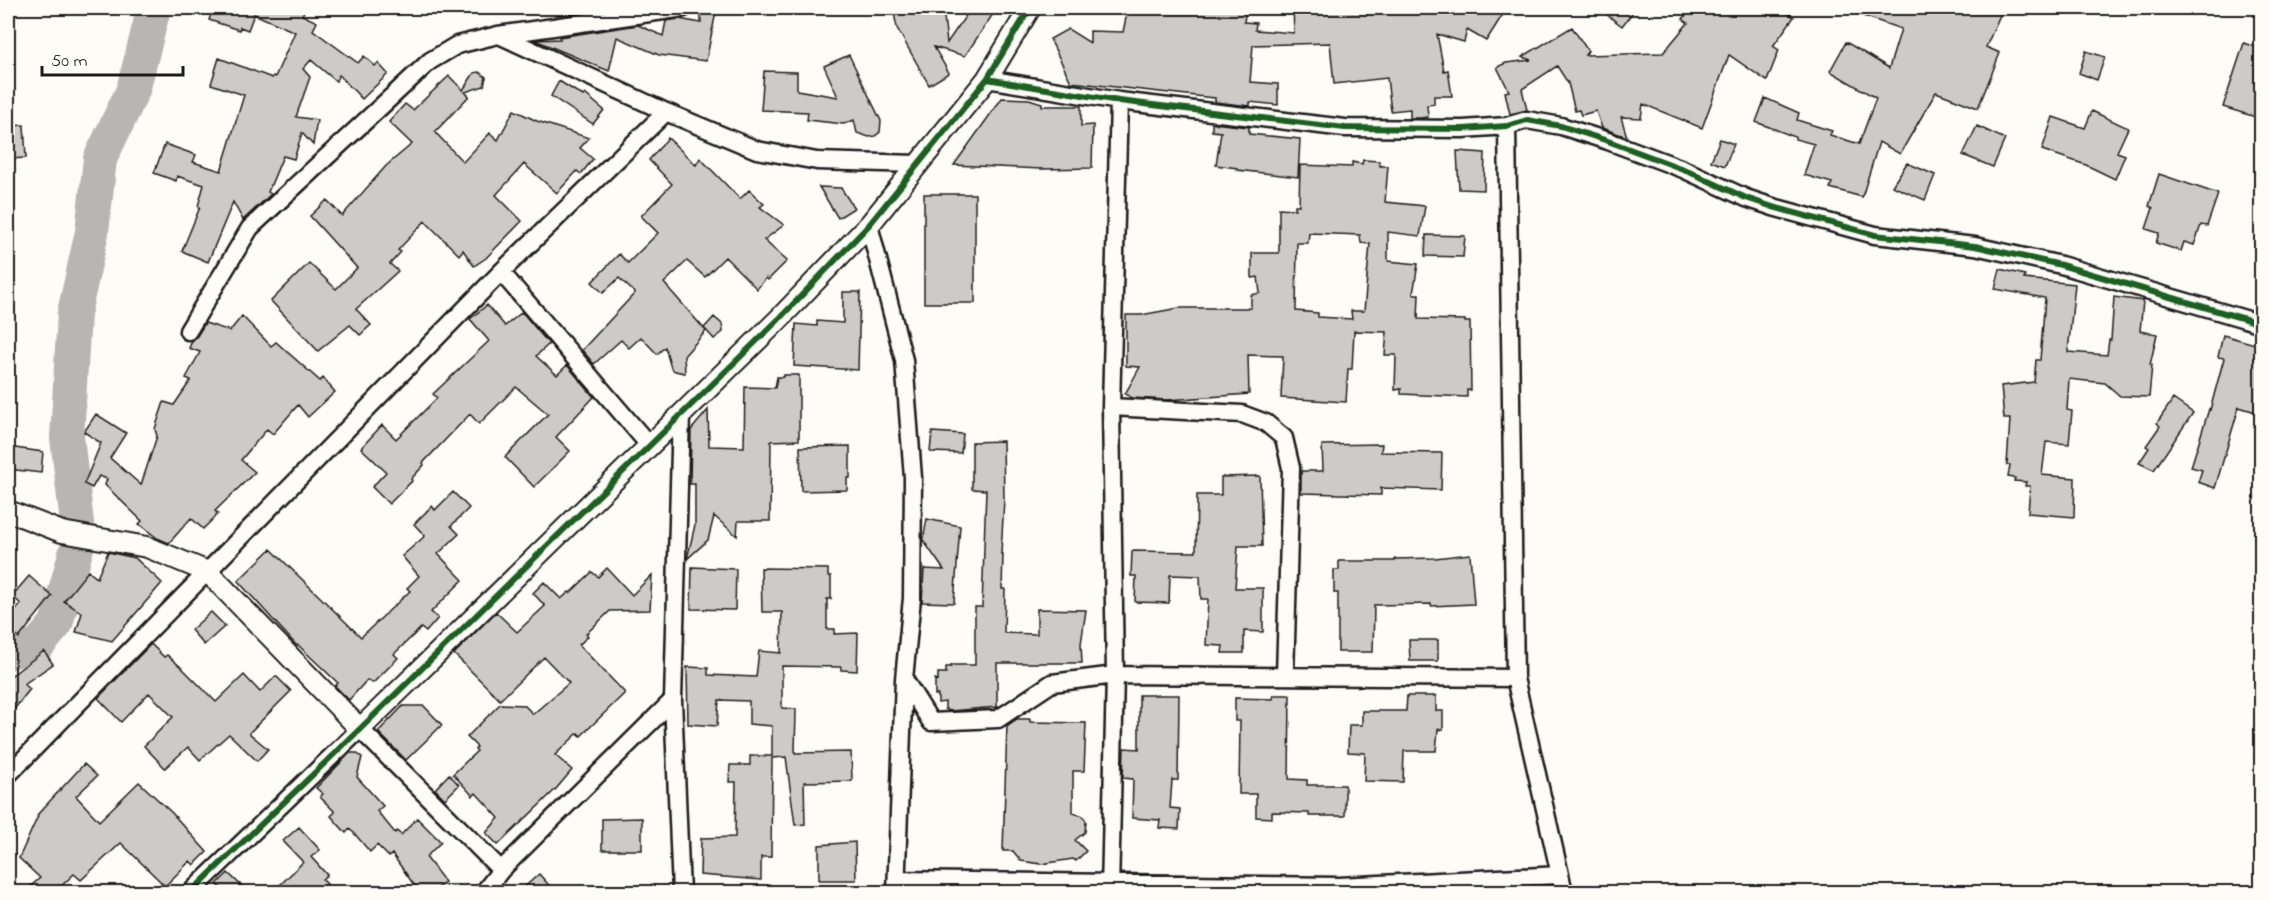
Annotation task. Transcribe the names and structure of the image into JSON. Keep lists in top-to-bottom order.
{
  "scale_bar": "50 m"
}
